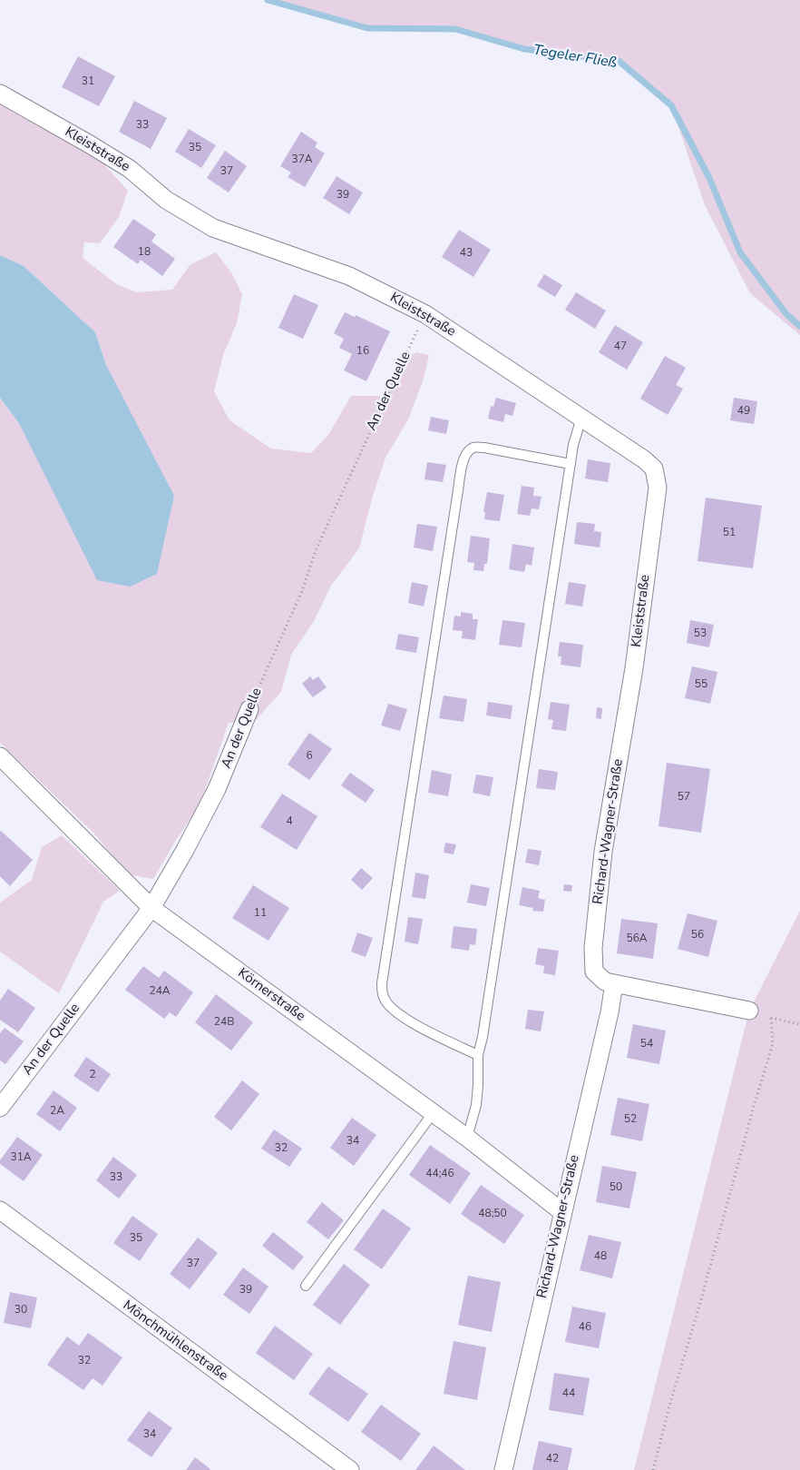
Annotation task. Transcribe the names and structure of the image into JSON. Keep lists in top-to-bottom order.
{
  "streets": {
    "street": [
      "Kleiststraße",
      "An der Quelle",
      "Richard-Wagner-Straße",
      "Körnerstraße",
      "Mönchmühlenstraße"
    ]
  },
  "crossings": [
    ["Kleiststraße", "An der Quelle"],
    ["Kleiststraße", "Richard-Wagner-Straße"],
    ["An der Quelle", "Körnerstraße"],
    ["Richard-Wagner-Straße", "Körnerstraße"]
  ],
  "water": ["Tegeler Fließ"],
  "house_numbers": [
    "31",
    "33",
    "35",
    "37A",
    "37",
    "39",
    "18",
    "43",
    "47",
    "16",
    "49",
    "51",
    "53",
    "55",
    "6",
    "57",
    "4",
    "11",
    "56",
    "56A",
    "24A",
    "24B",
    "54",
    "2",
    "2A",
    "52",
    "34",
    "32",
    "31A",
    "44;46",
    "33",
    "50",
    "48;50",
    "35",
    "48",
    "37",
    "39",
    "30",
    "46",
    "32",
    "44",
    "34",
    "42"
  ]
}
